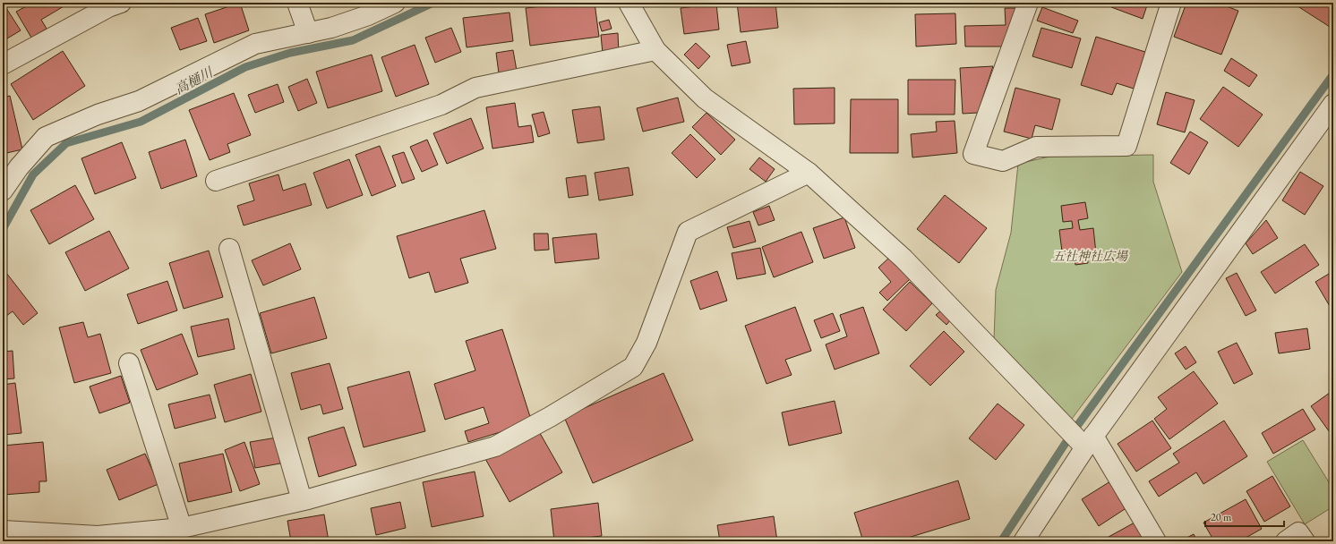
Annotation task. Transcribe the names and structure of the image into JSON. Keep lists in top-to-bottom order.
{
  "water": ["高樋川"],
  "parks": ["五社神社広場"],
  "scale_bar": "20 m"
}
